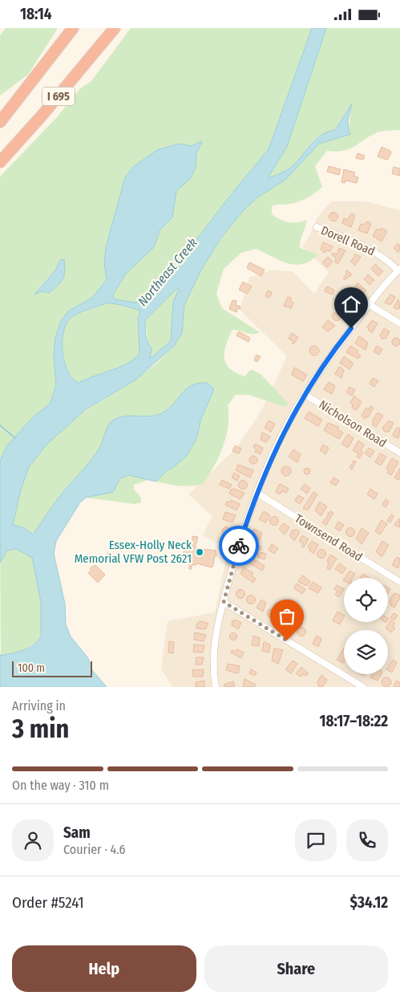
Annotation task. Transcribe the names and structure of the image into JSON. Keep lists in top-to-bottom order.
{
  "streets": {
    "highway": ["I 695"],
    "street": ["Dorell Road", "Nicholson Road", "Townsend Road"]
  },
  "water": ["Northeast Creek"],
  "places": ["Essex-Holly Neck Memorial VFW Post 2621"],
  "scale_bar": "100 m",
  "page": {
    "status": "18:14",
    "scale": "100 m",
    "heading": ["3 min", "Arriving in", "18:17–18:22"],
    "panel": [
      "Sam",
      "Courier · 4.6",
      "Order #5241",
      "$34.12"
    ],
    "bar": "On the way · 310 m",
    "buttons": ["Help", "Share"]
  }
}
